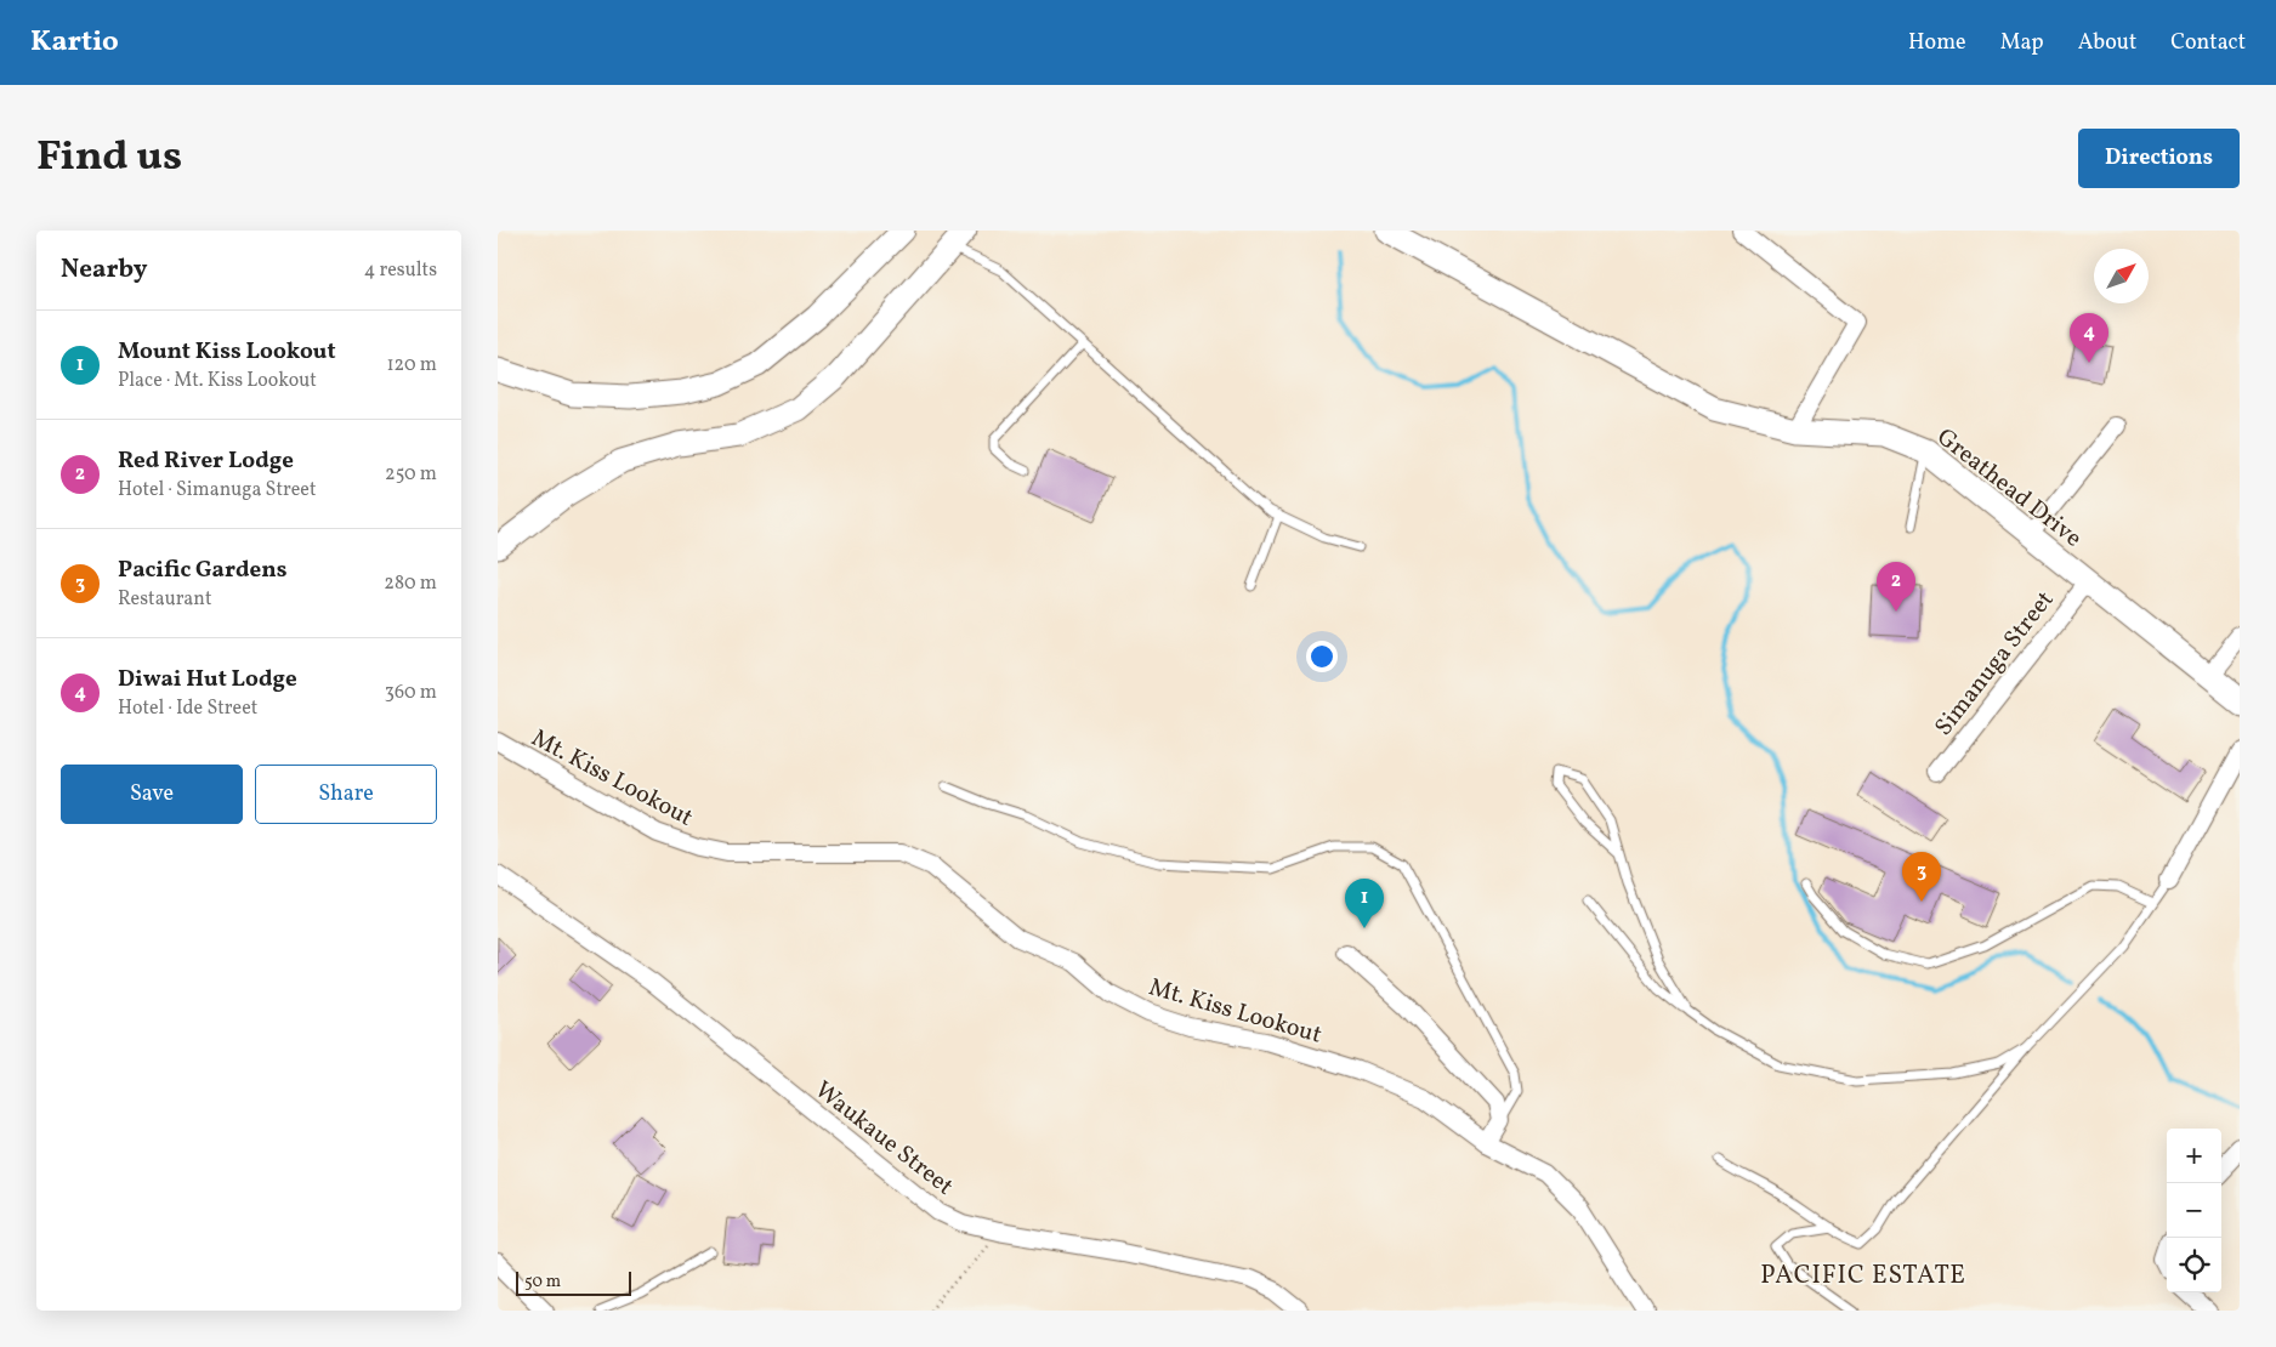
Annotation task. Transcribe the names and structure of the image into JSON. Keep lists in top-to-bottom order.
{
  "streets": {
    "street": [
      "Greathead Drive",
      "Simanuga Street",
      "Mt. Kiss Lookout",
      "Waukaue Street"
    ]
  },
  "crossings": [
    ["Greathead Drive", "Simanuga Street"]
  ],
  "districts": ["PACIFIC ESTATE"],
  "scale_bar": "50 m",
  "north": "top right",
  "page": {
    "header": "Kartio",
    "nav": [
      "Home",
      "Map",
      "About",
      "Contact"
    ],
    "title": "Find us",
    "buttons": [
      "Directions",
      ["Save", "Share"]
    ],
    "heading": ["Nearby", "4 results"],
    "list": [
      {
        "mark": "1",
        "name": "Mount Kiss Lookout",
        "note": "Place · Mt. Kiss Lookout",
        "value": "120 m"
      },
      {
        "mark": "2",
        "name": "Red River Lodge",
        "note": "Hotel · Simanuga Street",
        "value": "250 m"
      },
      {
        "mark": "3",
        "name": "Pacific Gardens",
        "note": "Restaurant",
        "value": "280 m"
      },
      {
        "mark": "4",
        "name": "Diwai Hut Lodge",
        "note": "Hotel · Ide Street",
        "value": "360 m"
      }
    ],
    "pins": [
      "4",
      "2",
      "3",
      "1"
    ],
    "map_buttons": ["+", "−"],
    "scale": "50 m"
  }
}
